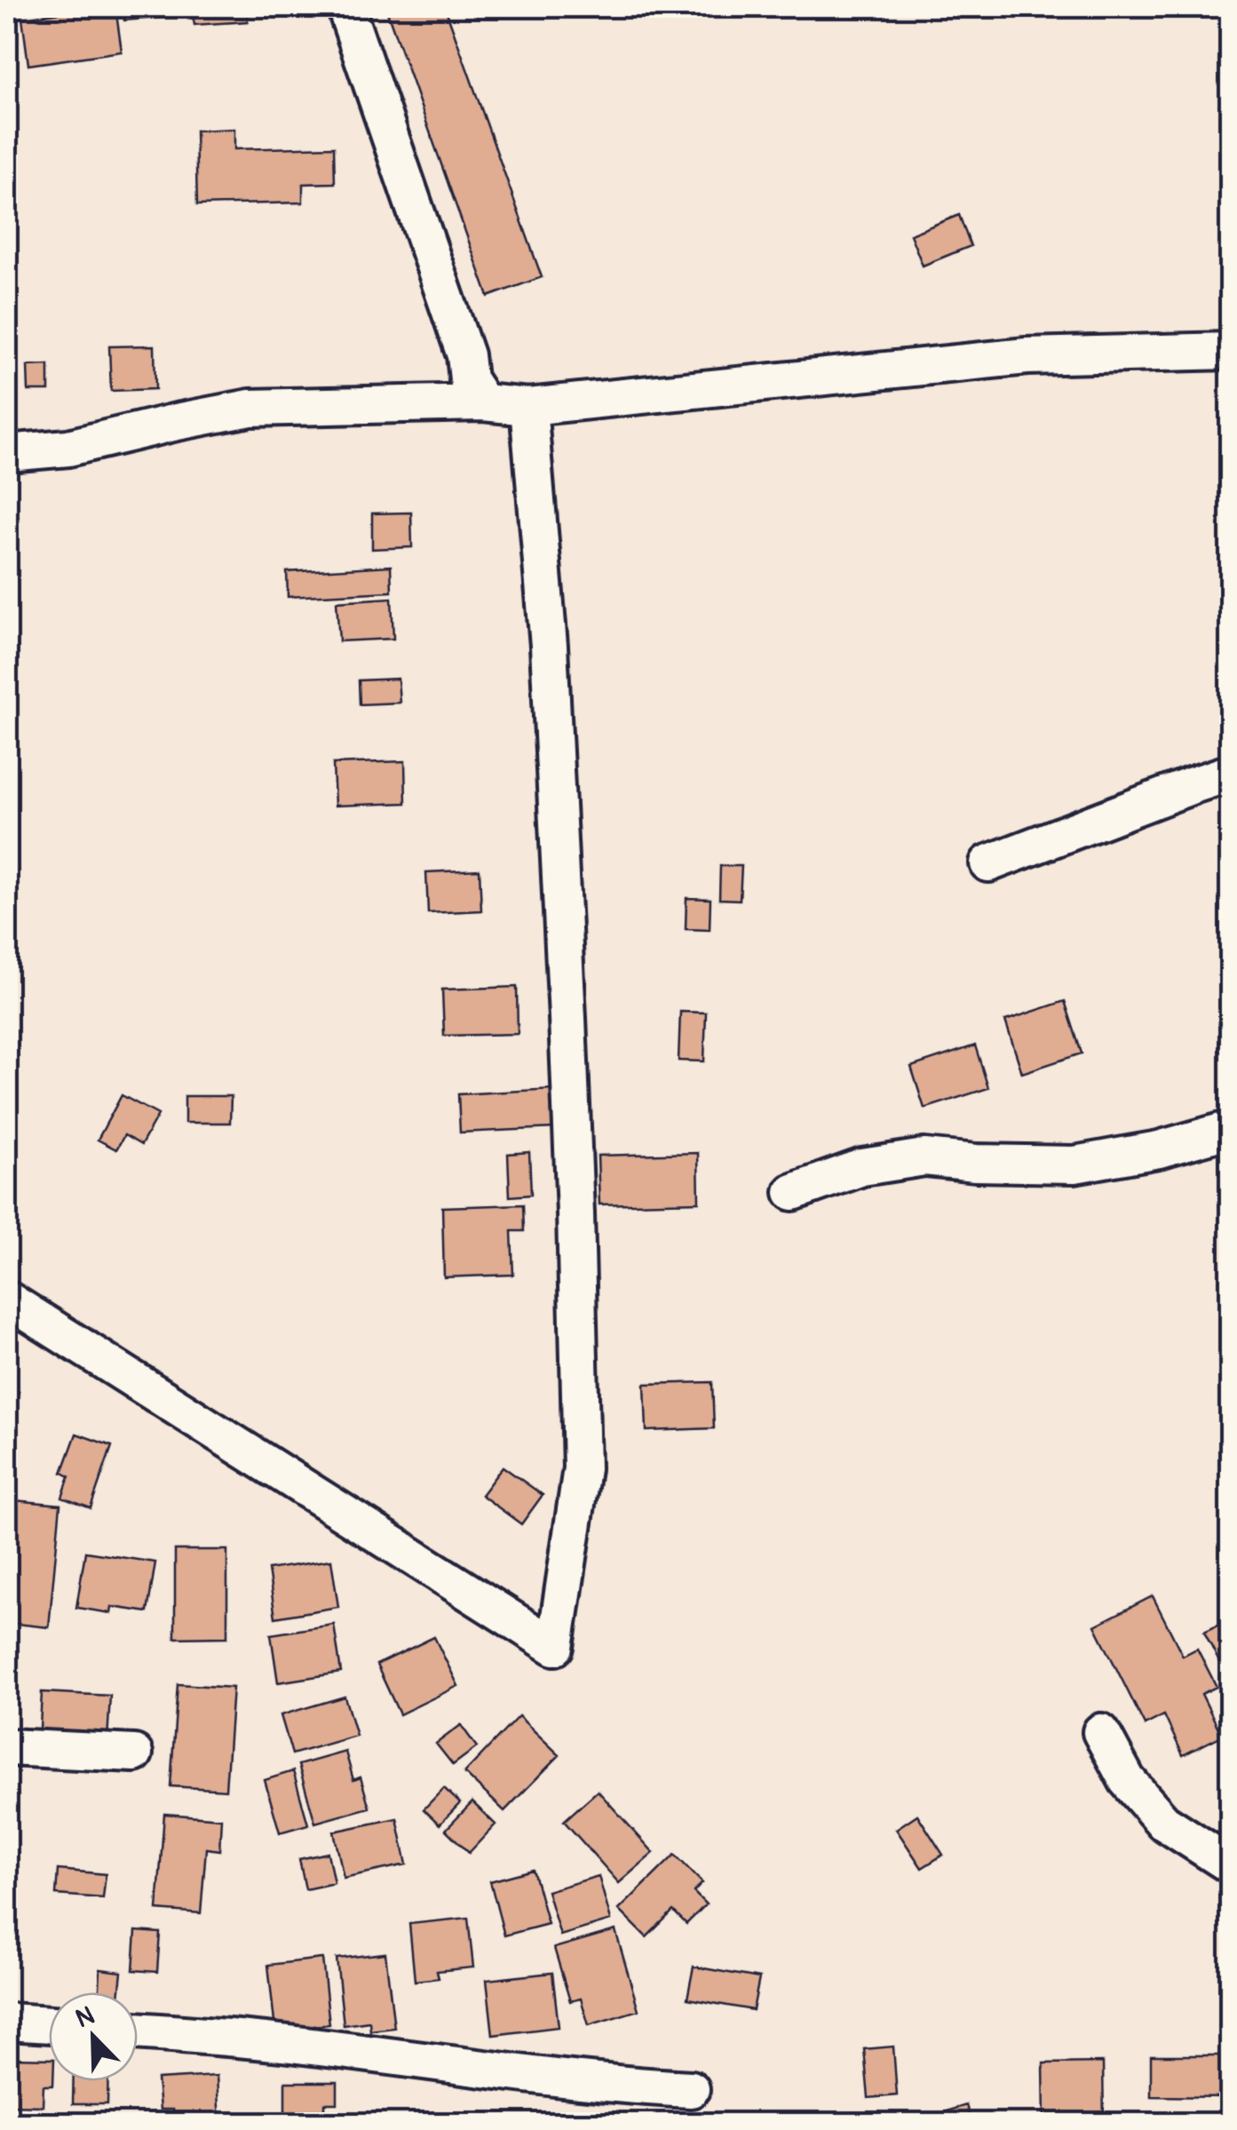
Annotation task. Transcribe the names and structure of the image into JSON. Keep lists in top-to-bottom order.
{
  "north": "top left"
}
